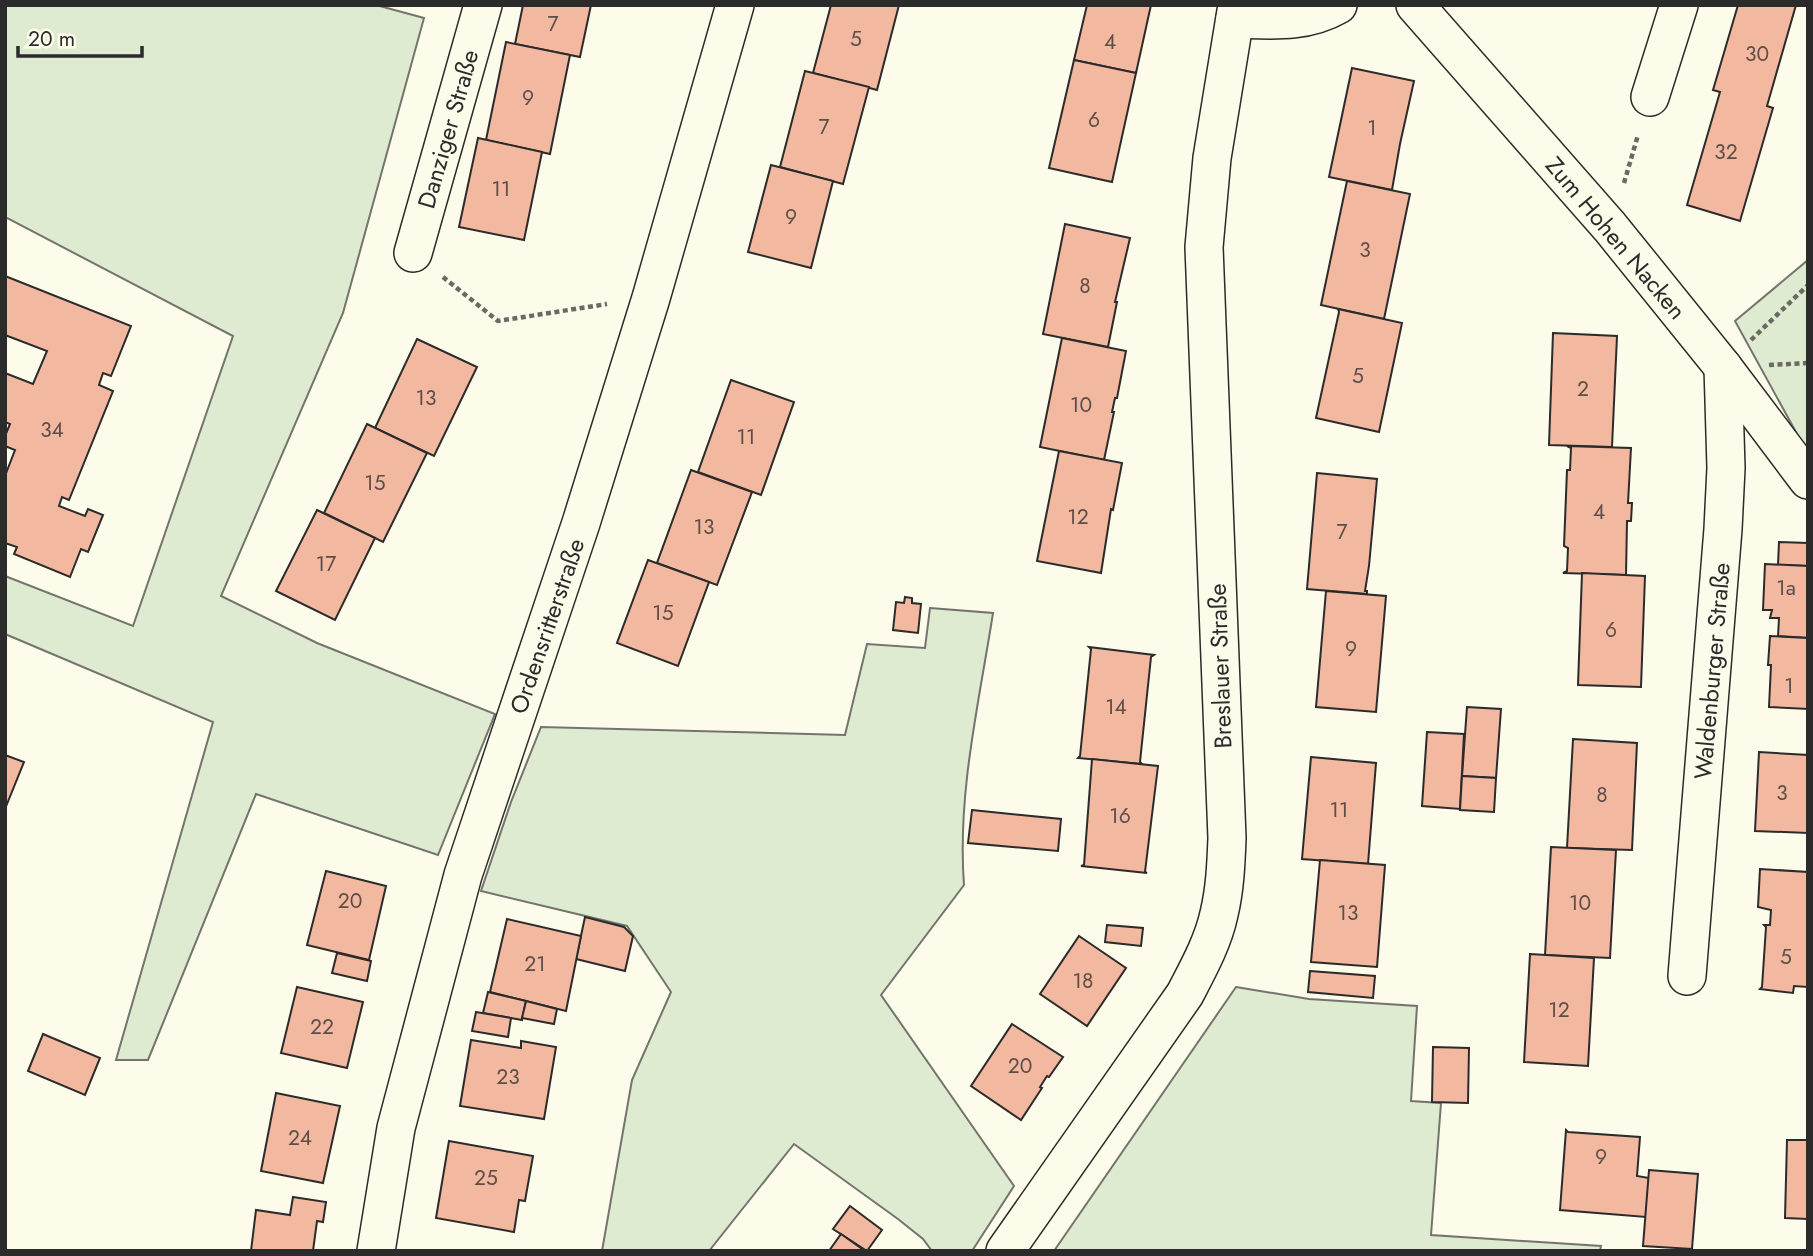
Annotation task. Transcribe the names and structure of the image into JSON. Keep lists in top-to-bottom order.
{
  "streets": {
    "street": [
      "Danziger Straße",
      "Zum Hohen Nacken",
      "Ordensritterstraße",
      "Breslauer Straße",
      "Waldenburger Straße"
    ]
  },
  "crossings": [
    ["Zum Hohen Nacken", "Waldenburger Straße"]
  ],
  "house_numbers": [
    "7",
    "5",
    "4",
    "30",
    "9",
    "6",
    "7",
    "1",
    "32",
    "11",
    "9",
    "3",
    "8",
    "5",
    "2",
    "13",
    "10",
    "34",
    "11",
    "15",
    "4",
    "12",
    "13",
    "7",
    "17",
    "1a",
    "15",
    "6",
    "9",
    "1",
    "14",
    "3",
    "8",
    "11",
    "16",
    "20",
    "10",
    "13",
    "5",
    "21",
    "18",
    "12",
    "22",
    "20",
    "23",
    "24",
    "9",
    "25"
  ],
  "scale_bar": "20 m"
}
